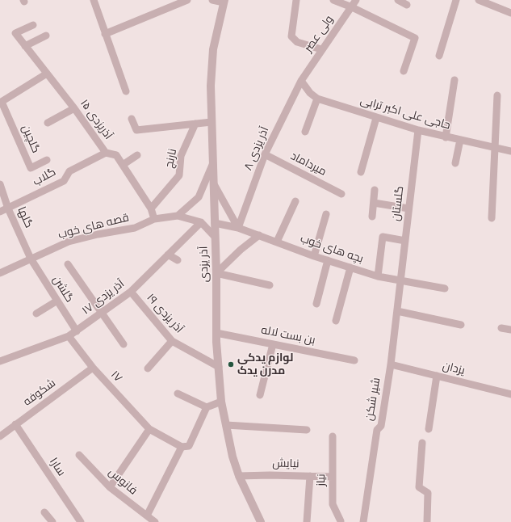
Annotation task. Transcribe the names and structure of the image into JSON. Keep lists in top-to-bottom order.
{
  "streets": {
    "street": [
      "ولی عصر",
      "حاجی علی اکبر ترابی",
      "۱۵ آذریزدی",
      "گلچین",
      "۸ آذر یزدی",
      "نارنج",
      "میرداماد",
      "گلاب",
      "گلستان",
      "گلها",
      "قصه های خوب",
      "بچه های خوب",
      "آذر یزدی",
      "گلشن",
      "آذر یزدی ۱۷",
      "آذر یزدی ۱۹",
      "بن بست لاله",
      "یزدان",
      "۱۷",
      "شکوفه",
      "شیر شکن",
      "نیایش",
      "سارا",
      "نیاز",
      "فانوس"
    ]
  },
  "crossings": [
    ["ولی عصر", "حاجی علی اکبر ترابی"],
    ["ولی عصر", "۸ آذر یزدی"],
    ["حاجی علی اکبر ترابی", "۸ آذر یزدی"],
    ["حاجی علی اکبر ترابی", "گلستان"],
    ["۱۵ آذریزدی", "نارنج"],
    ["۱۵ آذریزدی", "گلاب"],
    ["۱۵ آذریزدی", "قصه های خوب"],
    ["۸ آذر یزدی", "میرداماد"],
    ["۸ آذر یزدی", "بچه های خوب"],
    ["گلاب", "گلها"],
    ["گلستان", "بچه های خوب"],
    ["گلستان", "شیر شکن"],
    ["گلها", "قصه های خوب"],
    ["گلها", "گلشن"],
    ["قصه های خوب", "گلشن"],
    ["قصه های خوب", "آذر یزدی ۱۷"],
    ["بچه های خوب", "آذر یزدی"],
    ["بچه های خوب", "شیر شکن"],
    ["آذر یزدی", "آذر یزدی ۱۹"],
    ["آذر یزدی", "بن بست لاله"],
    ["آذر یزدی", "نیایش"],
    ["گلشن", "آذر یزدی ۱۷"],
    ["آذر یزدی ۱۷", "آذر یزدی ۱۹"],
    ["آذر یزدی ۱۷", "۱۷"],
    ["یزدان", "شیر شکن"],
    ["۱۷", "شکوفه"],
    ["شکوفه", "سارا"],
    ["نیایش", "نیاز"]
  ],
  "places": ["لوازم یدکی مدرن یدک"]
}
